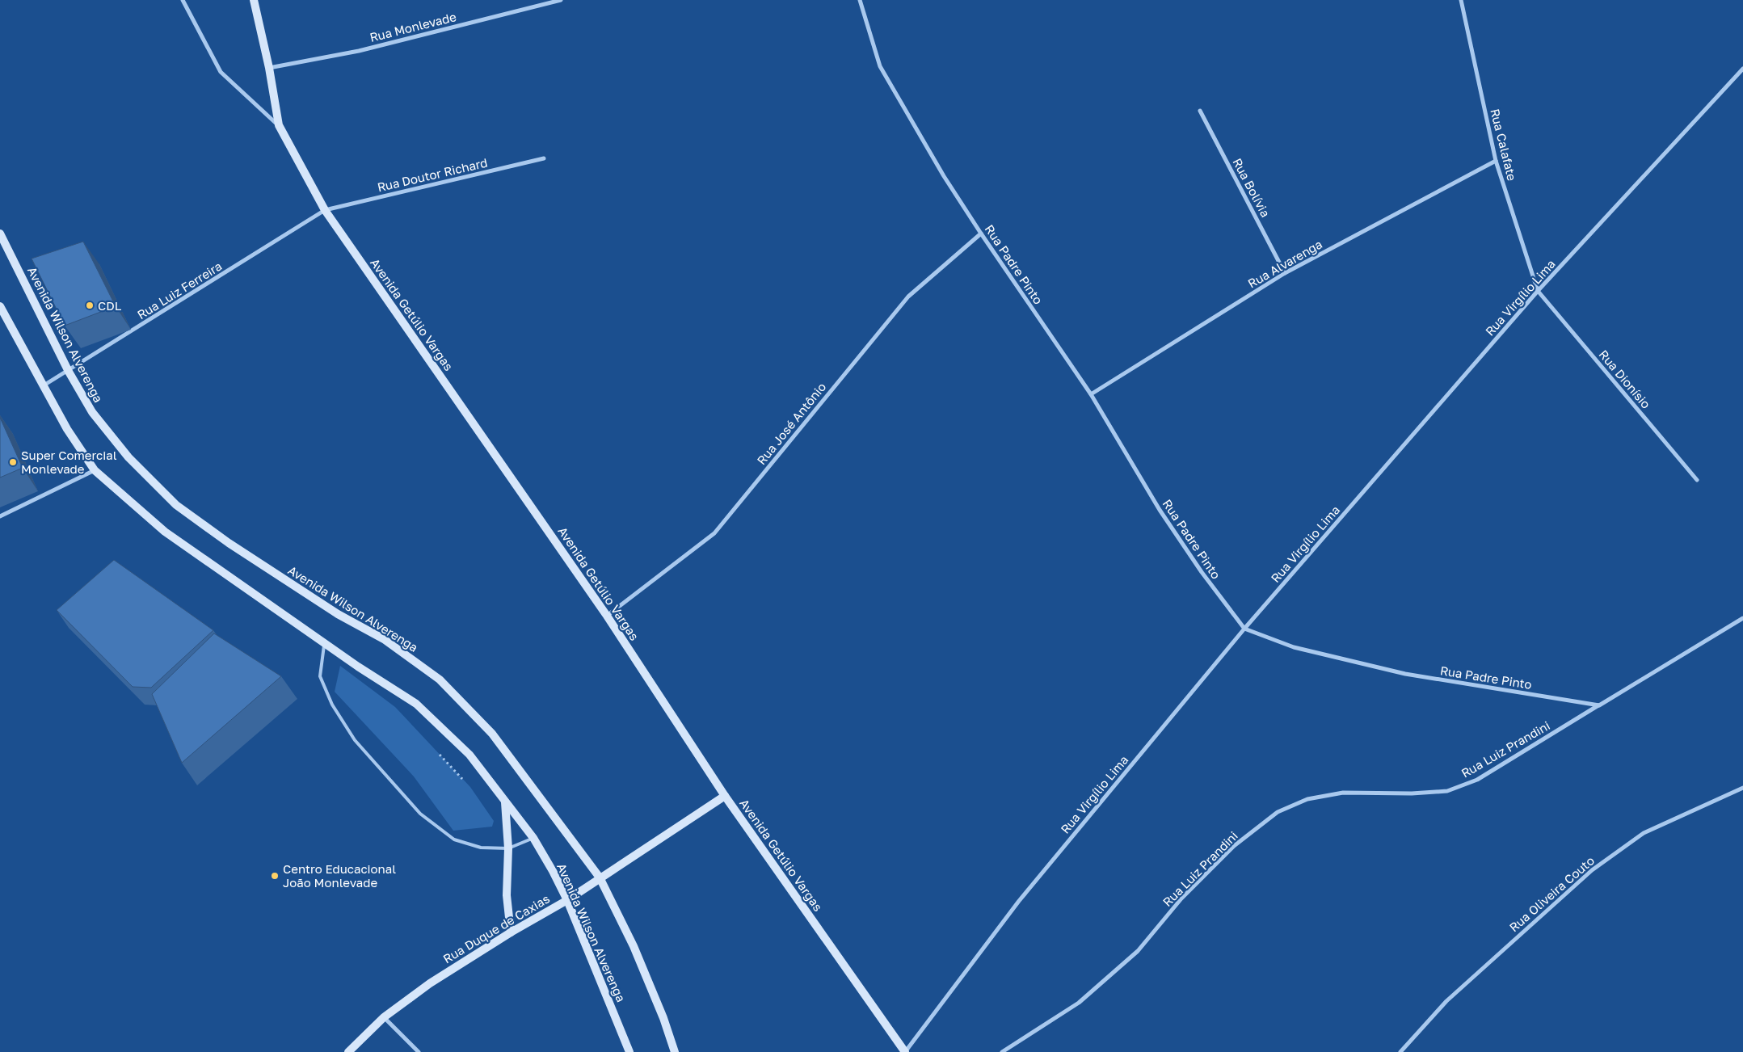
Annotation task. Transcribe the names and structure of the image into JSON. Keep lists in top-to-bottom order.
{
  "streets": {
    "main road": ["Avenida Getúlio Vargas", "Avenida Wilson Alverenga", "Rua Duque de Caxias"],
    "street": [
      "Rua Monlevade",
      "Rua Calafate",
      "Rua Doutor Richard",
      "Rua Bolívia",
      "Rua Alvarenga",
      "Rua Padre Pinto",
      "Rua Luiz Ferreira",
      "Rua Virgílio Lima",
      "Rua Dionísio",
      "Rua José Antônio",
      "Rua Luiz Prandini",
      "Rua Oliveira Couto"
    ]
  },
  "crossings": [
    ["Rua Monlevade", "Avenida Getúlio Vargas"],
    ["Rua Calafate", "Rua Alvarenga"],
    ["Rua Calafate", "Rua Virgílio Lima"],
    ["Rua Calafate", "Rua Dionísio"],
    ["Rua Doutor Richard", "Rua Luiz Ferreira"],
    ["Rua Doutor Richard", "Avenida Getúlio Vargas"],
    ["Rua Bolívia", "Rua Alvarenga"],
    ["Rua Alvarenga", "Rua Padre Pinto"],
    ["Rua Padre Pinto", "Rua Virgílio Lima"],
    ["Rua Padre Pinto", "Rua José Antônio"],
    ["Rua Padre Pinto", "Rua Luiz Prandini"],
    ["Rua Luiz Ferreira", "Avenida Getúlio Vargas"],
    ["Rua Luiz Ferreira", "Avenida Wilson Alverenga"],
    ["Rua Virgílio Lima", "Avenida Getúlio Vargas"],
    ["Rua Virgílio Lima", "Rua Dionísio"],
    ["Avenida Getúlio Vargas", "Rua José Antônio"],
    ["Avenida Getúlio Vargas", "Rua Duque de Caxias"],
    ["Avenida Wilson Alverenga", "Rua Duque de Caxias"]
  ],
  "places": ["CDL", "Super Comercial Monlevade", "Centro Educacional João Monlevade"]
}
